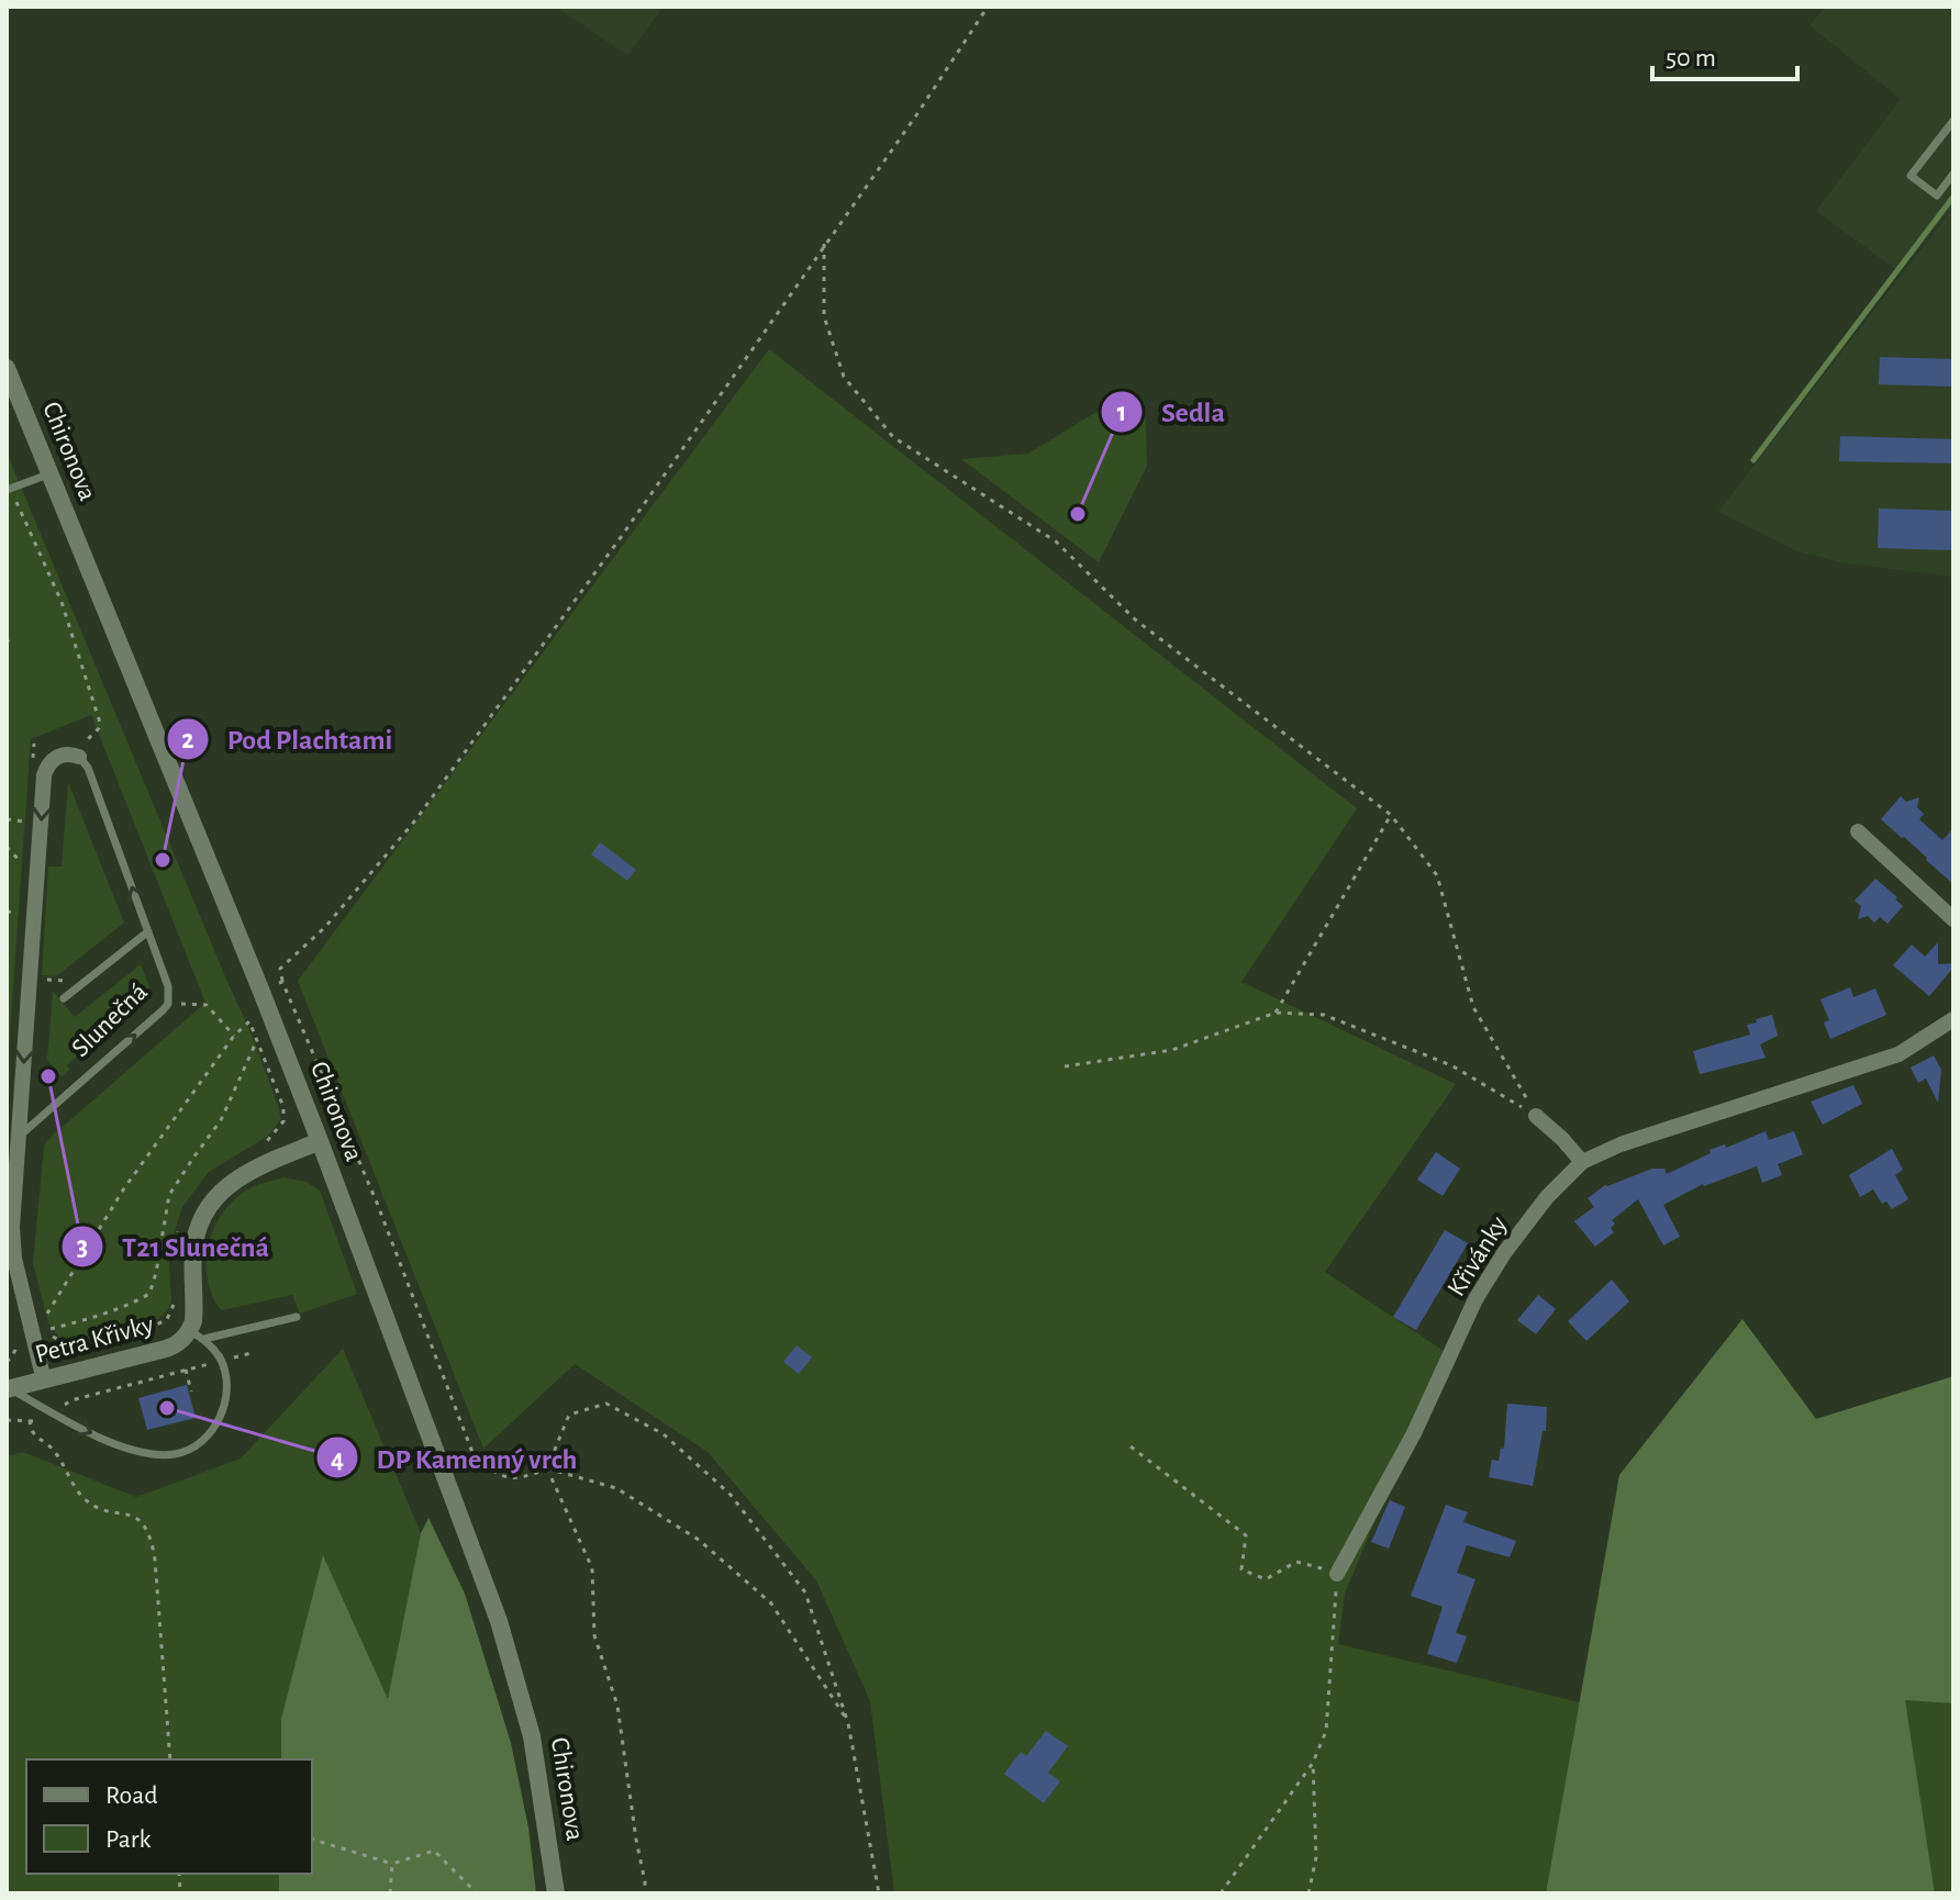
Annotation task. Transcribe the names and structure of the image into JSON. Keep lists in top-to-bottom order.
{
  "streets": {
    "street": [
      "Chironova",
      "Slunečná",
      "Křivánky",
      "Petra Křivky"
    ]
  },
  "crossings": [
    ["Slunečná", "Petra Křivky"]
  ],
  "places": [
    "Sedla",
    "Pod Plachtami",
    "T21 Slunečná",
    "DP Kamenný vrch"
  ],
  "legend": ["Road", "Park"],
  "scale_bar": "50 m"
}
